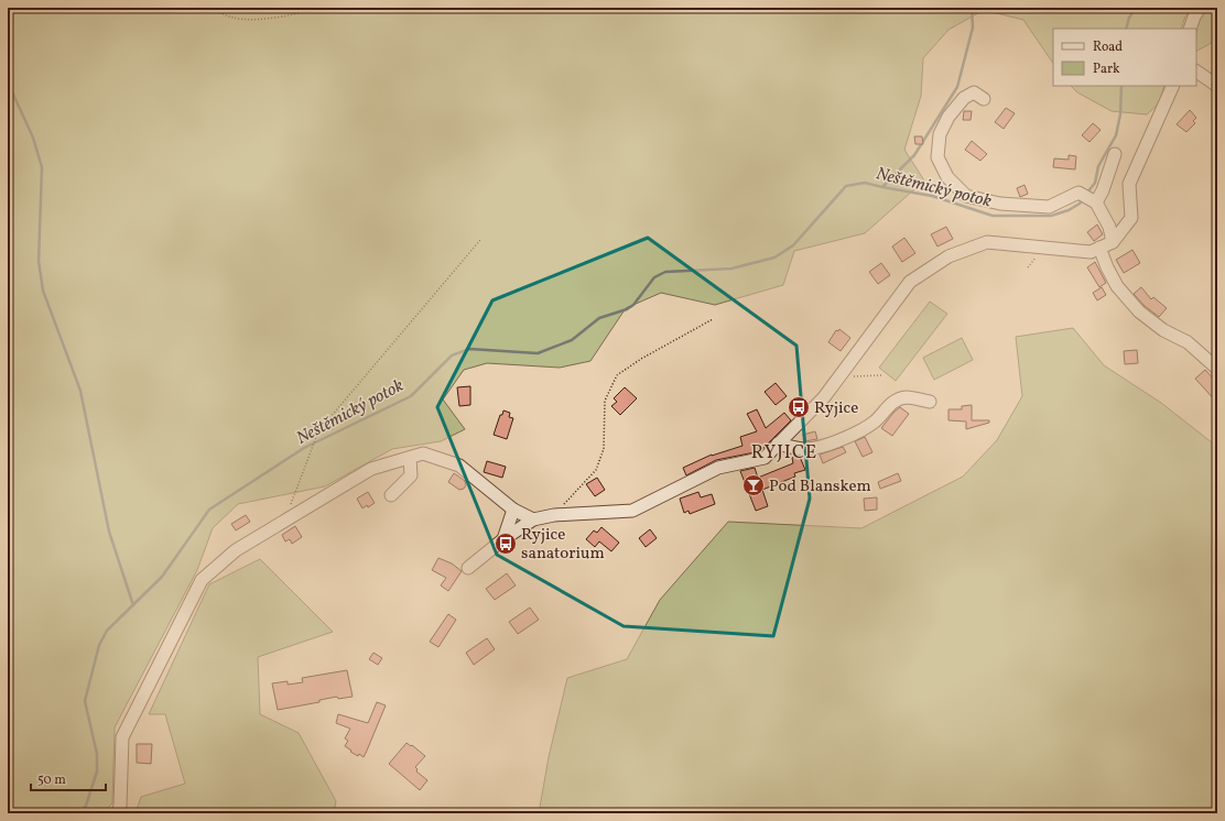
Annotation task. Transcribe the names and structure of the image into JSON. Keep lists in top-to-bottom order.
{
  "districts": ["RYJICE"],
  "water": ["Neštěmický potok"],
  "places": {
    "bus stop": ["Ryjice", "Ryjice sanatorium"],
    "bar": ["Pod Blanskem"]
  },
  "legend": ["Road", "Park"],
  "scale_bar": "50 m"
}
